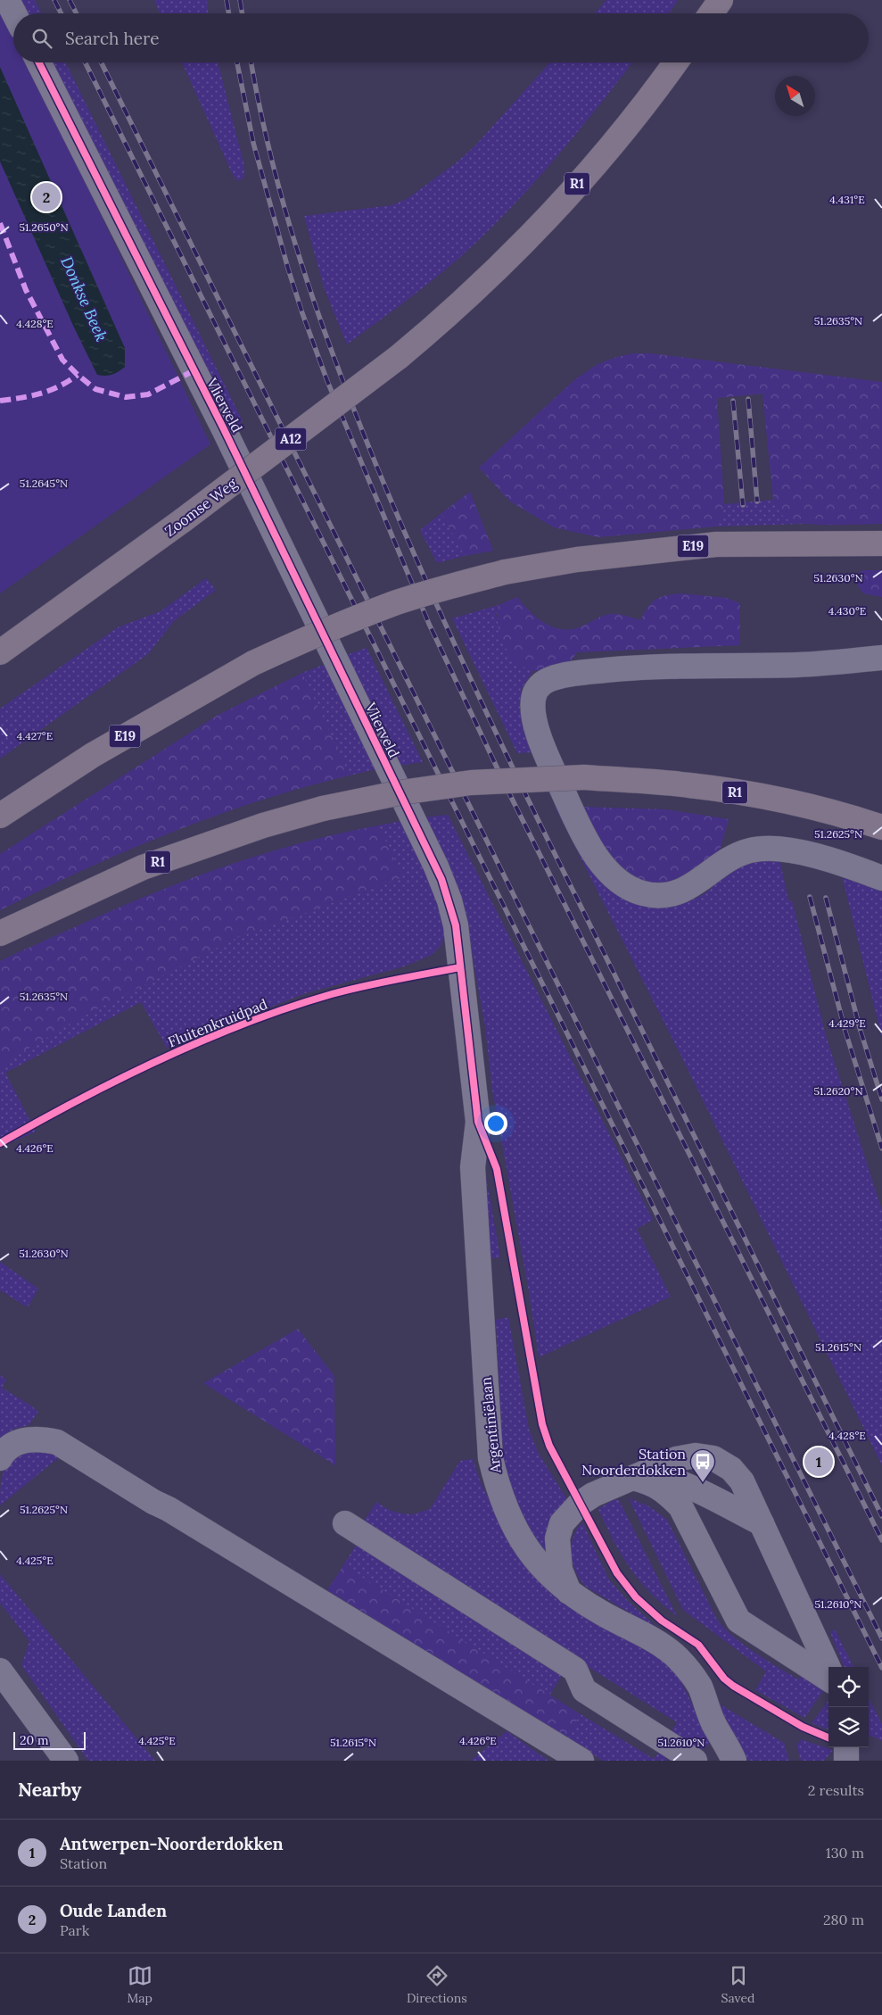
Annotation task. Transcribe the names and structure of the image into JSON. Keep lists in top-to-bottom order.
{
  "streets": {
    "highway": [
      "R1",
      "A12",
      "Zoomse Weg",
      "E19"
    ],
    "street": ["Vlierveld", "Argentiniëlaan"],
    "cycle path": ["Fluitenkruidpad"]
  },
  "crossings": [
    ["R1", "Zoomse Weg"],
    ["Vlierveld", "Argentiniëlaan"]
  ],
  "water": ["Donkse Beek"],
  "places": {
    "bus stop": ["Station Noorderdokken"]
  },
  "scale_bar": "20 m",
  "north": "top left",
  "page": {
    "search": "Search here",
    "pins": ["2", "1"],
    "scale": "20 m",
    "heading": ["Nearby", "2 results"],
    "list": [
      {
        "mark": "1",
        "name": "Antwerpen-Noorderdokken",
        "note": "Station",
        "value": "130 m"
      },
      {
        "mark": "2",
        "name": "Oude Landen",
        "note": "Park",
        "value": "280 m"
      }
    ],
    "nav": ["Map", "Directions", "Saved"]
  },
  "coordinates": [
    "4.431°E",
    "51.2650°N",
    "51.2635°N",
    "4.428°E",
    "51.2645°N",
    "51.2630°N",
    "4.430°E",
    "4.427°E",
    "51.2625°N",
    "4.429°E",
    "51.2620°N",
    "4.426°E",
    "51.2615°N",
    "4.425°E",
    "51.2610°N"
  ]
}
